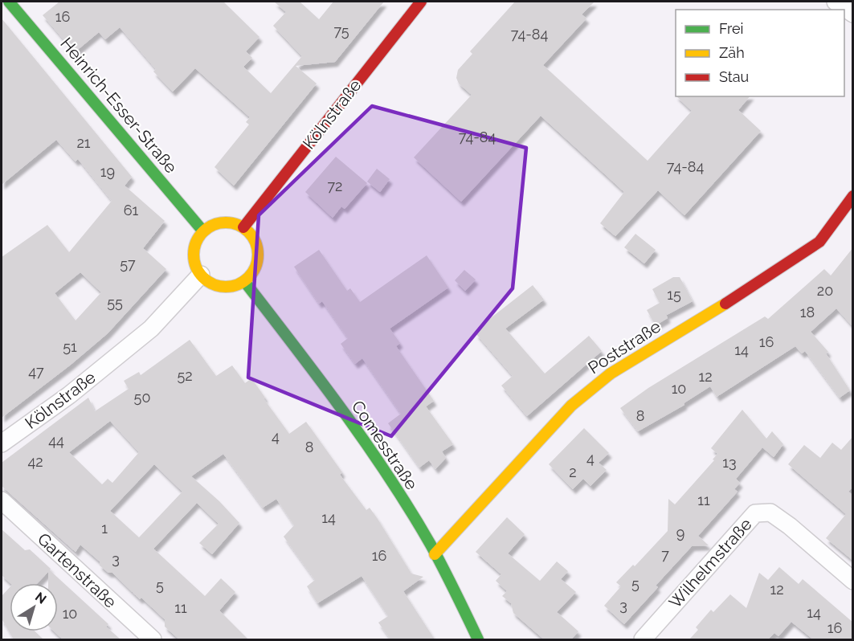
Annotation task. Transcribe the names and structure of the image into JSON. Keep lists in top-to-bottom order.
{
  "streets": {
    "main road": [
      "Heinrich-Esser-Straße",
      "Kölnstraße",
      "Poststraße",
      "Comesstraße"
    ],
    "street": ["Wilhelmstraße", "Gartenstraße"]
  },
  "crossings": [
    ["Heinrich-Esser-Straße", "Kölnstraße"],
    ["Heinrich-Esser-Straße", "Comesstraße"],
    ["Kölnstraße", "Comesstraße"],
    ["Poststraße", "Comesstraße"]
  ],
  "house_numbers": [
    "16",
    "75",
    "74-84",
    "74-84",
    "21",
    "74-84",
    "19",
    "72",
    "61",
    "57",
    "20",
    "15",
    "55",
    "18",
    "16",
    "51",
    "14",
    "47",
    "52",
    "12",
    "10",
    "50",
    "8",
    "4",
    "44",
    "8",
    "4",
    "42",
    "13",
    "2",
    "11",
    "14",
    "1",
    "9",
    "7",
    "16",
    "3",
    "5",
    "5",
    "12",
    "3",
    "11",
    "14",
    "10",
    "16"
  ],
  "legend": ["Frei", "Zäh", "Stau"],
  "north": "top right"
}
